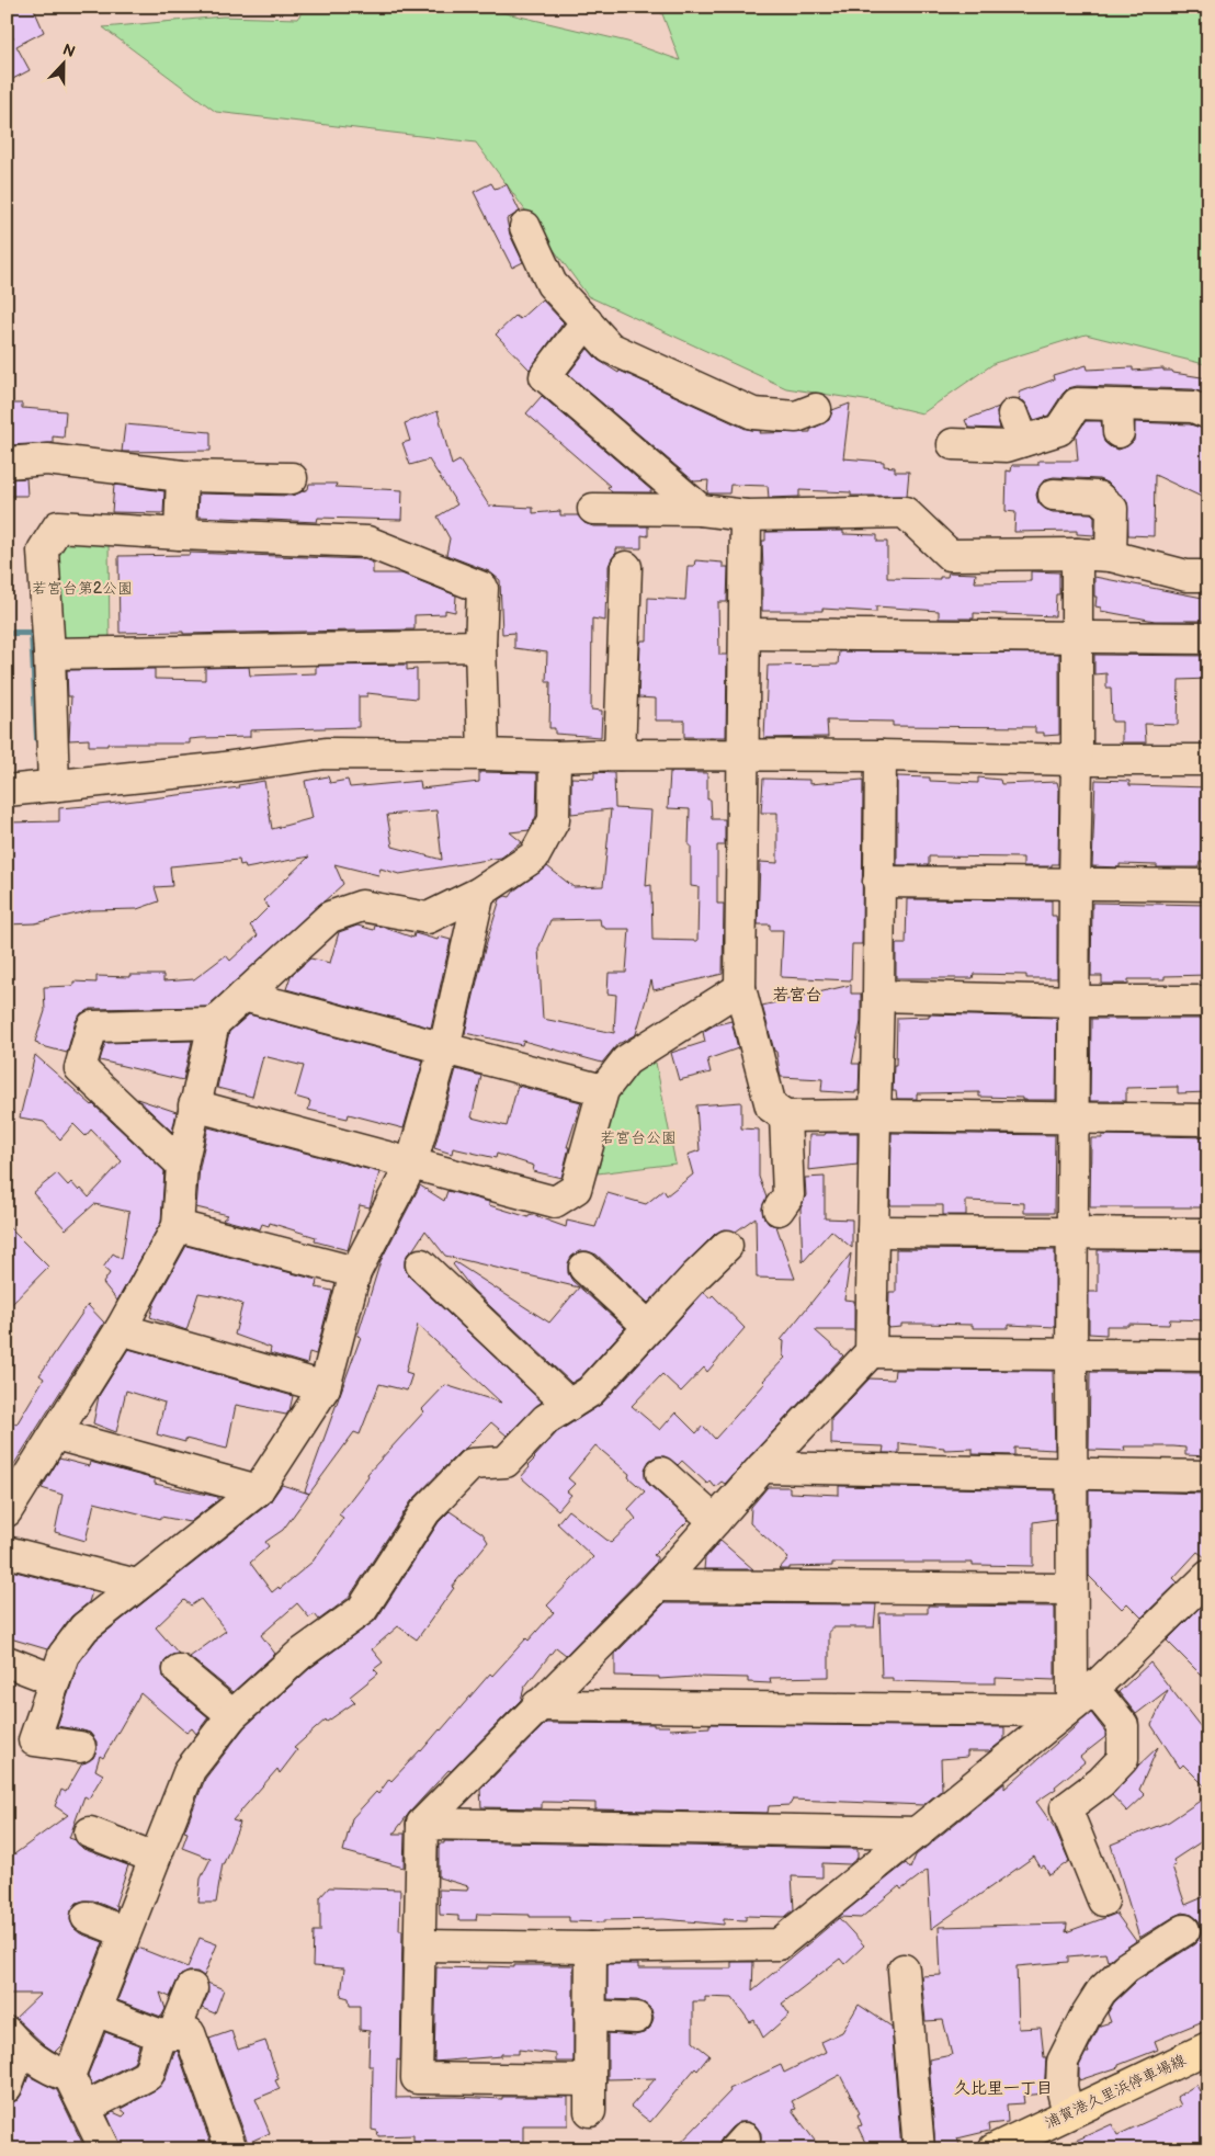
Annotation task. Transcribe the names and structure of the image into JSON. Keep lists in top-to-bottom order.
{
  "streets": {
    "main road": ["浦賀港久里浜停車場線"]
  },
  "districts": ["若宮台", "久比里一丁目"],
  "parks": ["若宮台第2公園", "若宮台公園"],
  "north": "top"
}
